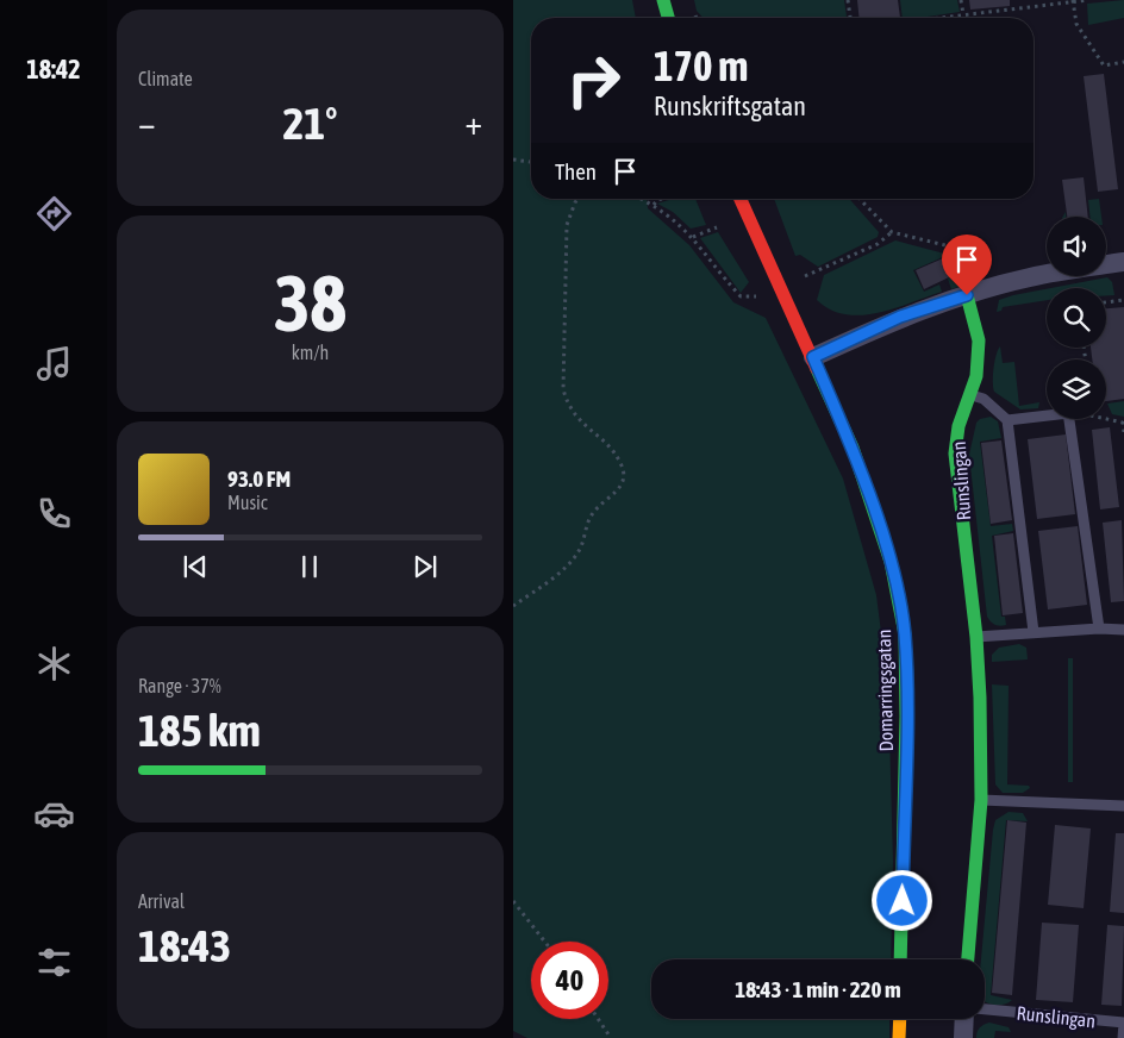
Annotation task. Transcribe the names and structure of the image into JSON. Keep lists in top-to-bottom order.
{
  "streets": {
    "street": ["Runslingan", "Domarringsgatan"]
  },
  "page": {
    "tabs": "18:42",
    "tile": [
      "Climate",
      ["38", "km/h"],
      ["Range · 37%", "185 km"],
      ["Arrival", "18:43"]
    ],
    "turn": ["170 m", "Runskriftsgatan"],
    "heat": ["−", "21°", "+"],
    "then": "Then",
    "song": ["93.0 FM", "Music"],
    "limit": "40",
    "trip": "18:43 · 1 min · 220 m"
  }
}
